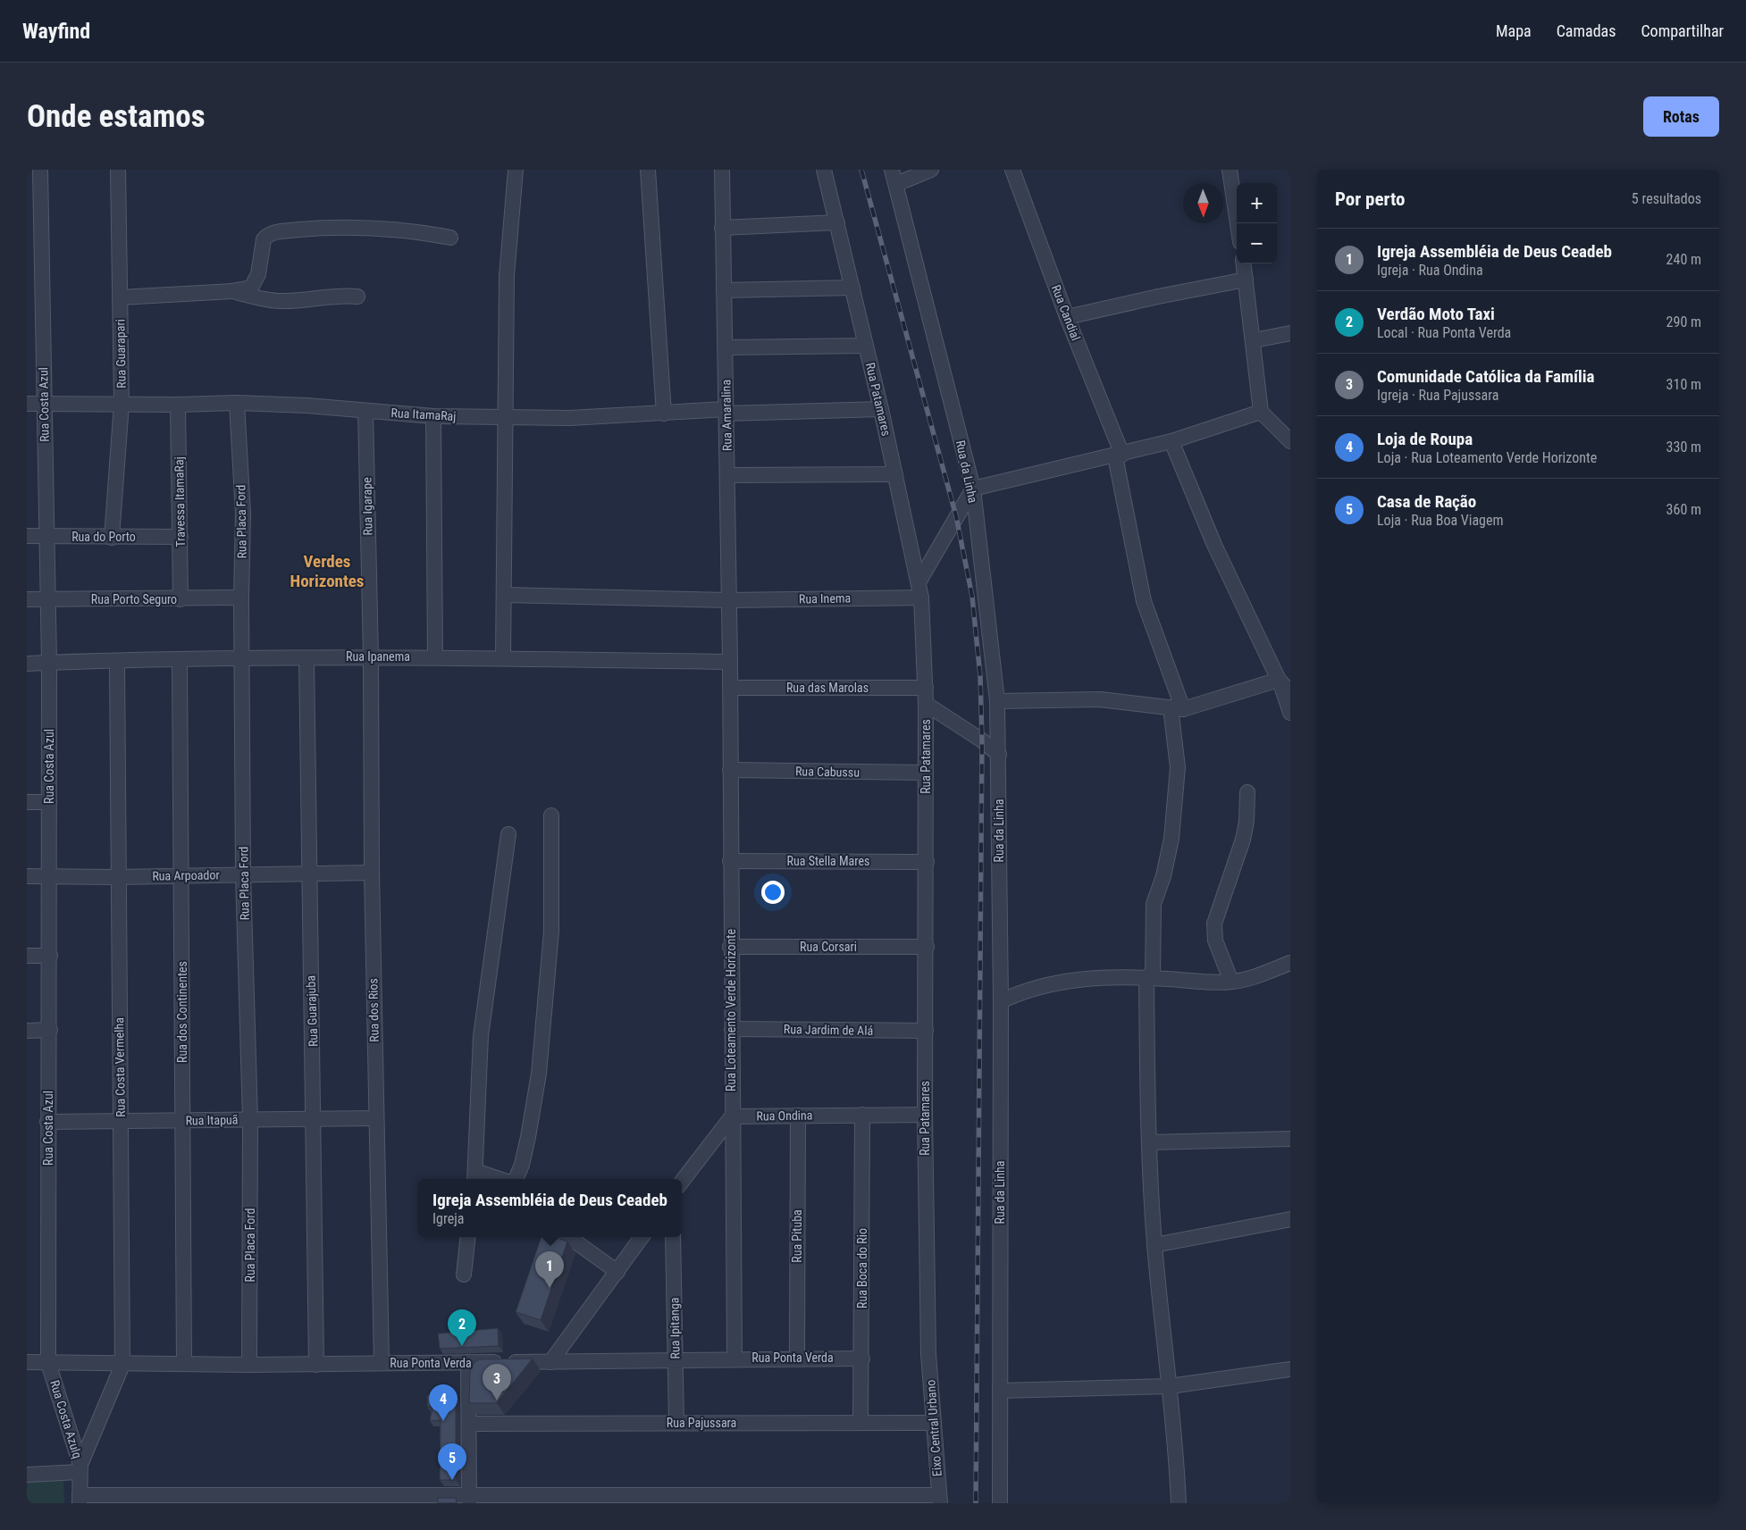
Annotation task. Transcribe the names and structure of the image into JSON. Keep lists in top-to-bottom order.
{
  "streets": {
    "street": [
      "Rua Candial",
      "Rua Guarapari",
      "Rua Patamares",
      "Rua Costa Azul",
      "Rua ItamaRaj",
      "Rua Amaralina",
      "Rua da Linha",
      "Travessa ItamaRaj",
      "Rua Igarape",
      "Rua Placa Ford",
      "Rua do Porto",
      "Rua Inema",
      "Rua Porto Seguro",
      "Rua Ipanema",
      "Rua das Marolas",
      "Rua Cabussu",
      "Rua Stella Mares",
      "Rua Arpoador",
      "Rua Corsari",
      "Rua dos Rios",
      "Rua Loteamento Verde Horizonte",
      "Rua Guarajuba",
      "Rua dos Continentes",
      "Rua Jardim de Alá",
      "Rua Costa Vermelha",
      "Rua Ondina",
      "Rua Itapuã",
      "Rua Pituba",
      "Rua Boca do Rio",
      "Rua Ipitanga",
      "Rua Ponta Verda",
      "Rua Costa Azulq",
      "Rua Pajussara",
      "Eixo Central Urbano"
    ]
  },
  "crossings": [
    ["Rua Guarapari", "Rua ItamaRaj"],
    ["Rua Guarapari", "Rua do Porto"],
    ["Rua Patamares", "Rua ItamaRaj"],
    ["Rua Patamares", "Rua Inema"],
    ["Rua Patamares", "Rua das Marolas"],
    ["Rua Patamares", "Rua Cabussu"],
    ["Rua Patamares", "Rua Stella Mares"],
    ["Rua Patamares", "Rua Corsari"],
    ["Rua Patamares", "Rua Jardim de Alá"],
    ["Rua Patamares", "Rua Ondina"],
    ["Rua Patamares", "Eixo Central Urbano"],
    ["Rua Costa Azul", "Rua ItamaRaj"],
    ["Rua Costa Azul", "Rua do Porto"],
    ["Rua Costa Azul", "Rua Porto Seguro"],
    ["Rua Costa Azul", "Rua Ipanema"],
    ["Rua Costa Azul", "Rua Arpoador"],
    ["Rua Costa Azul", "Rua Itapuã"],
    ["Rua Costa Azul", "Rua Ponta Verda"],
    ["Rua Costa Azul", "Rua Costa Azulq"],
    ["Rua ItamaRaj", "Rua Amaralina"],
    ["Rua ItamaRaj", "Travessa ItamaRaj"],
    ["Rua ItamaRaj", "Rua Igarape"],
    ["Rua ItamaRaj", "Rua Placa Ford"],
    ["Rua Amaralina", "Rua Inema"],
    ["Rua Amaralina", "Rua Ipanema"],
    ["Rua Amaralina", "Rua Loteamento Verde Horizonte"],
    ["Travessa ItamaRaj", "Rua do Porto"],
    ["Travessa ItamaRaj", "Rua Porto Seguro"],
    ["Rua Igarape", "Rua Ipanema"],
    ["Rua Igarape", "Rua dos Rios"],
    ["Rua Placa Ford", "Rua Porto Seguro"],
    ["Rua Placa Ford", "Rua Ipanema"],
    ["Rua Placa Ford", "Rua Arpoador"],
    ["Rua Placa Ford", "Rua Itapuã"],
    ["Rua Placa Ford", "Rua Ponta Verda"],
    ["Rua Ipanema", "Rua dos Rios"],
    ["Rua Ipanema", "Rua Loteamento Verde Horizonte"],
    ["Rua Ipanema", "Rua Guarajuba"],
    ["Rua Ipanema", "Rua dos Continentes"],
    ["Rua Ipanema", "Rua Costa Vermelha"],
    ["Rua das Marolas", "Rua Loteamento Verde Horizonte"],
    ["Rua Cabussu", "Rua Loteamento Verde Horizonte"],
    ["Rua Stella Mares", "Rua Loteamento Verde Horizonte"],
    ["Rua Arpoador", "Rua dos Rios"],
    ["Rua Arpoador", "Rua Guarajuba"],
    ["Rua Arpoador", "Rua dos Continentes"],
    ["Rua Arpoador", "Rua Costa Vermelha"],
    ["Rua Corsari", "Rua Loteamento Verde Horizonte"],
    ["Rua dos Rios", "Rua Itapuã"],
    ["Rua dos Rios", "Rua Ponta Verda"],
    ["Rua Loteamento Verde Horizonte", "Rua Jardim de Alá"],
    ["Rua Loteamento Verde Horizonte", "Rua Ondina"],
    ["Rua Loteamento Verde Horizonte", "Rua Ponta Verda"],
    ["Rua Guarajuba", "Rua Itapuã"],
    ["Rua Guarajuba", "Rua Ponta Verda"],
    ["Rua dos Continentes", "Rua Itapuã"],
    ["Rua dos Continentes", "Rua Ponta Verda"],
    ["Rua Costa Vermelha", "Rua Itapuã"],
    ["Rua Costa Vermelha", "Rua Ponta Verda"],
    ["Rua Costa Vermelha", "Rua Costa Azulq"],
    ["Rua Ondina", "Rua Pituba"],
    ["Rua Ondina", "Rua Boca do Rio"],
    ["Rua Pituba", "Rua Ponta Verda"],
    ["Rua Boca do Rio", "Rua Ponta Verda"],
    ["Rua Boca do Rio", "Rua Pajussara"],
    ["Rua Ipitanga", "Rua Ponta Verda"],
    ["Rua Ipitanga", "Rua Pajussara"],
    ["Rua Ponta Verda", "Rua Costa Azulq"],
    ["Rua Pajussara", "Eixo Central Urbano"]
  ],
  "districts": ["Verdes Horizontes"],
  "north": "bottom",
  "page": {
    "header": "Wayfind",
    "nav": ["Mapa", "Camadas", "Compartilhar"],
    "buttons": "Rotas",
    "title": "Onde estamos",
    "heading": ["Por perto", "5 resultados"],
    "map_buttons": ["+", "−"],
    "list": [
      {
        "mark": "1",
        "name": "Igreja Assembléia de Deus Ceadeb",
        "note": "Igreja · Rua Ondina",
        "value": "240 m"
      },
      {
        "mark": "2",
        "name": "Verdão Moto Taxi",
        "note": "Local · Rua Ponta Verda",
        "value": "290 m"
      },
      {
        "mark": "3",
        "name": "Comunidade Católica da Família",
        "note": "Igreja · Rua Pajussara",
        "value": "310 m"
      },
      {
        "mark": "4",
        "name": "Loja de Roupa",
        "note": "Loja · Rua Loteamento Verde Horizonte",
        "value": "330 m"
      },
      {
        "mark": "5",
        "name": "Casa de Ração",
        "note": "Loja · Rua Boa Viagem",
        "value": "360 m"
      }
    ],
    "popup": ["Igreja Assembléia de Deus Ceadeb", "Igreja"],
    "pins": [
      "1",
      "2",
      "3",
      "4",
      "5"
    ]
  }
}
